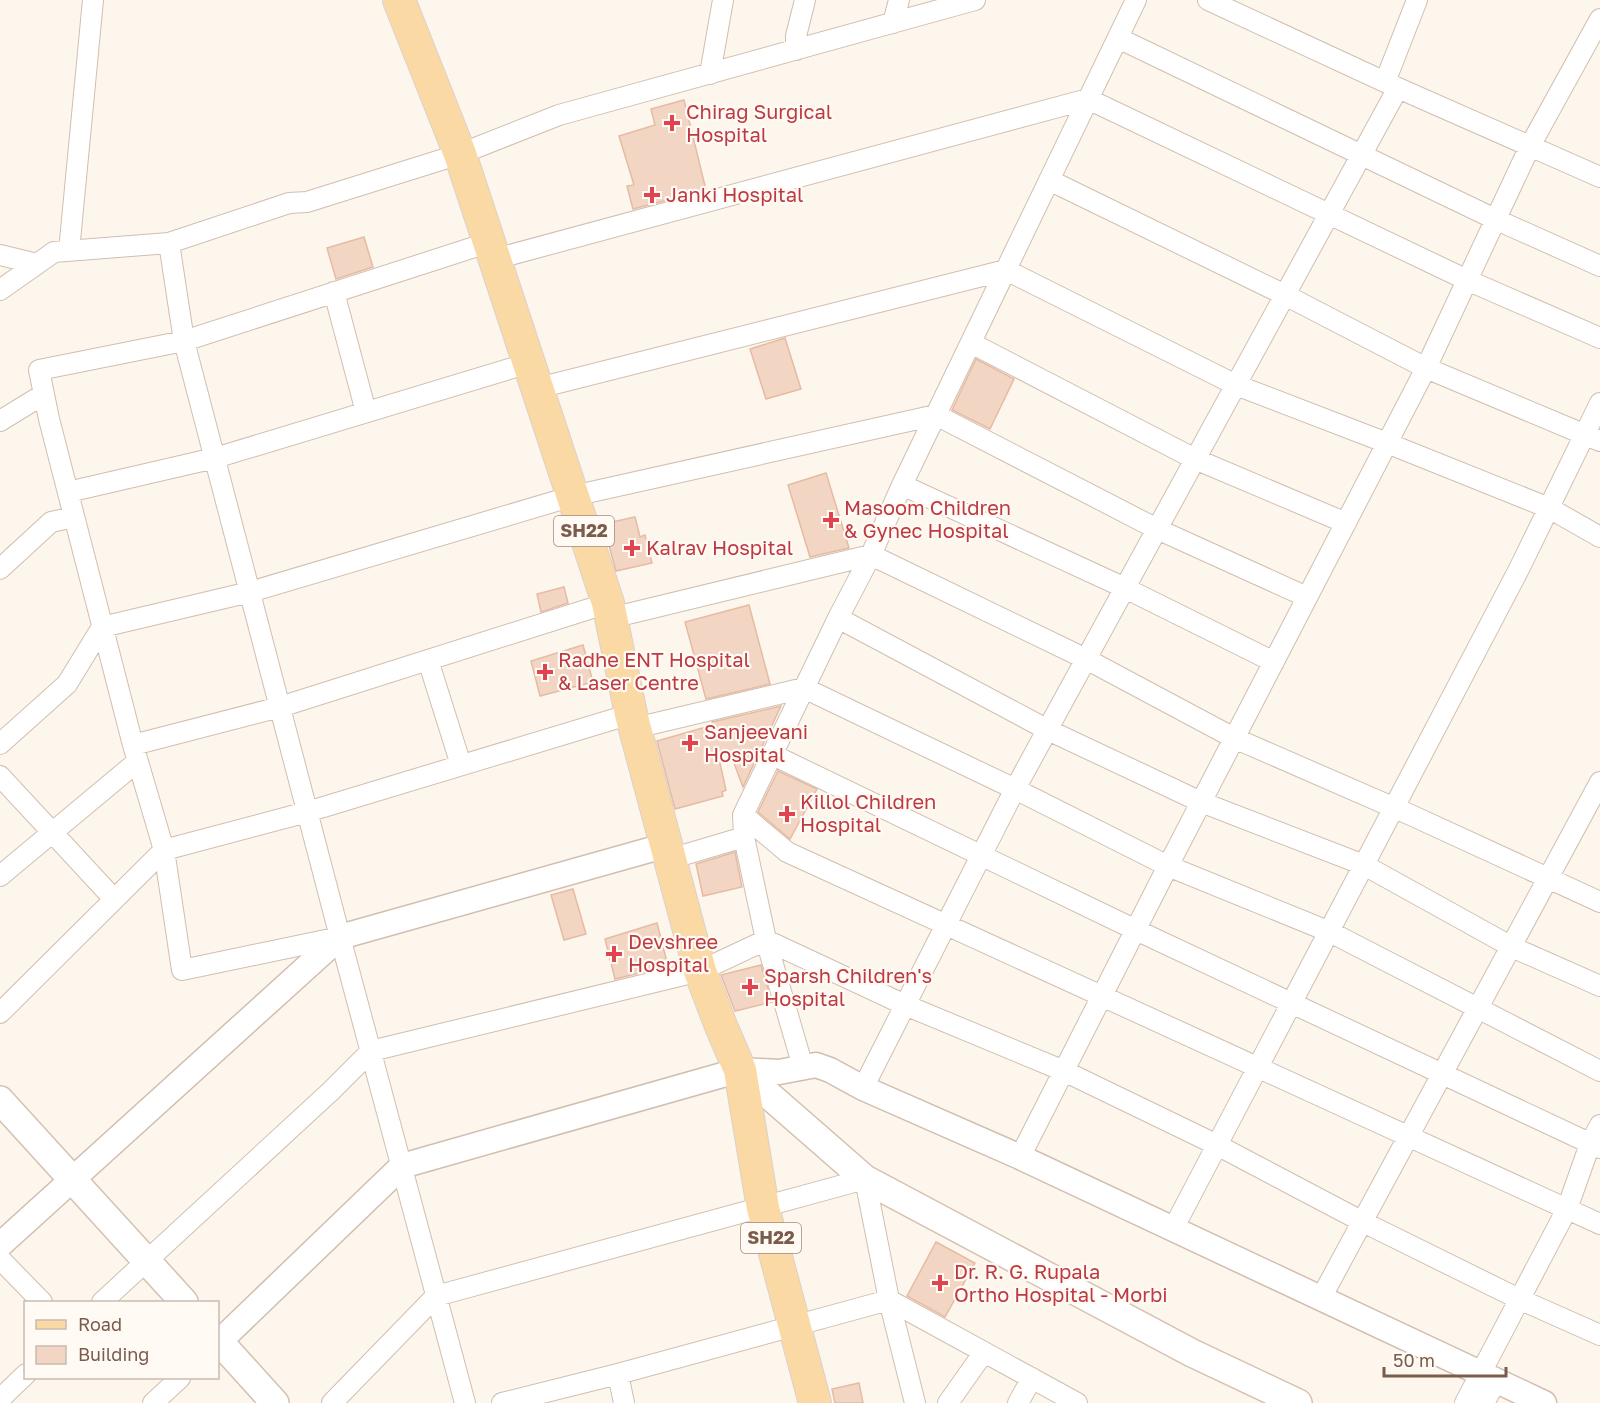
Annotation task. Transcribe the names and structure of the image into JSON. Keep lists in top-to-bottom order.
{
  "streets": {
    "main road": ["SH22"]
  },
  "places": {
    "health": [
      "Chirag Surgical Hospital",
      "Janki Hospital",
      "Masoom Children & Gynec Hospital",
      "Kalrav Hospital",
      "Radhe ENT Hospital & Laser Centre",
      "Sanjeevani Hospital",
      "Killol Children Hospital",
      "Devshree Hospital",
      "Sparsh Children's Hospital",
      "Dr. R. G. Rupala Ortho Hospital - Morbi"
    ]
  },
  "legend": ["Road", "Building"],
  "scale_bar": "50 m"
}
